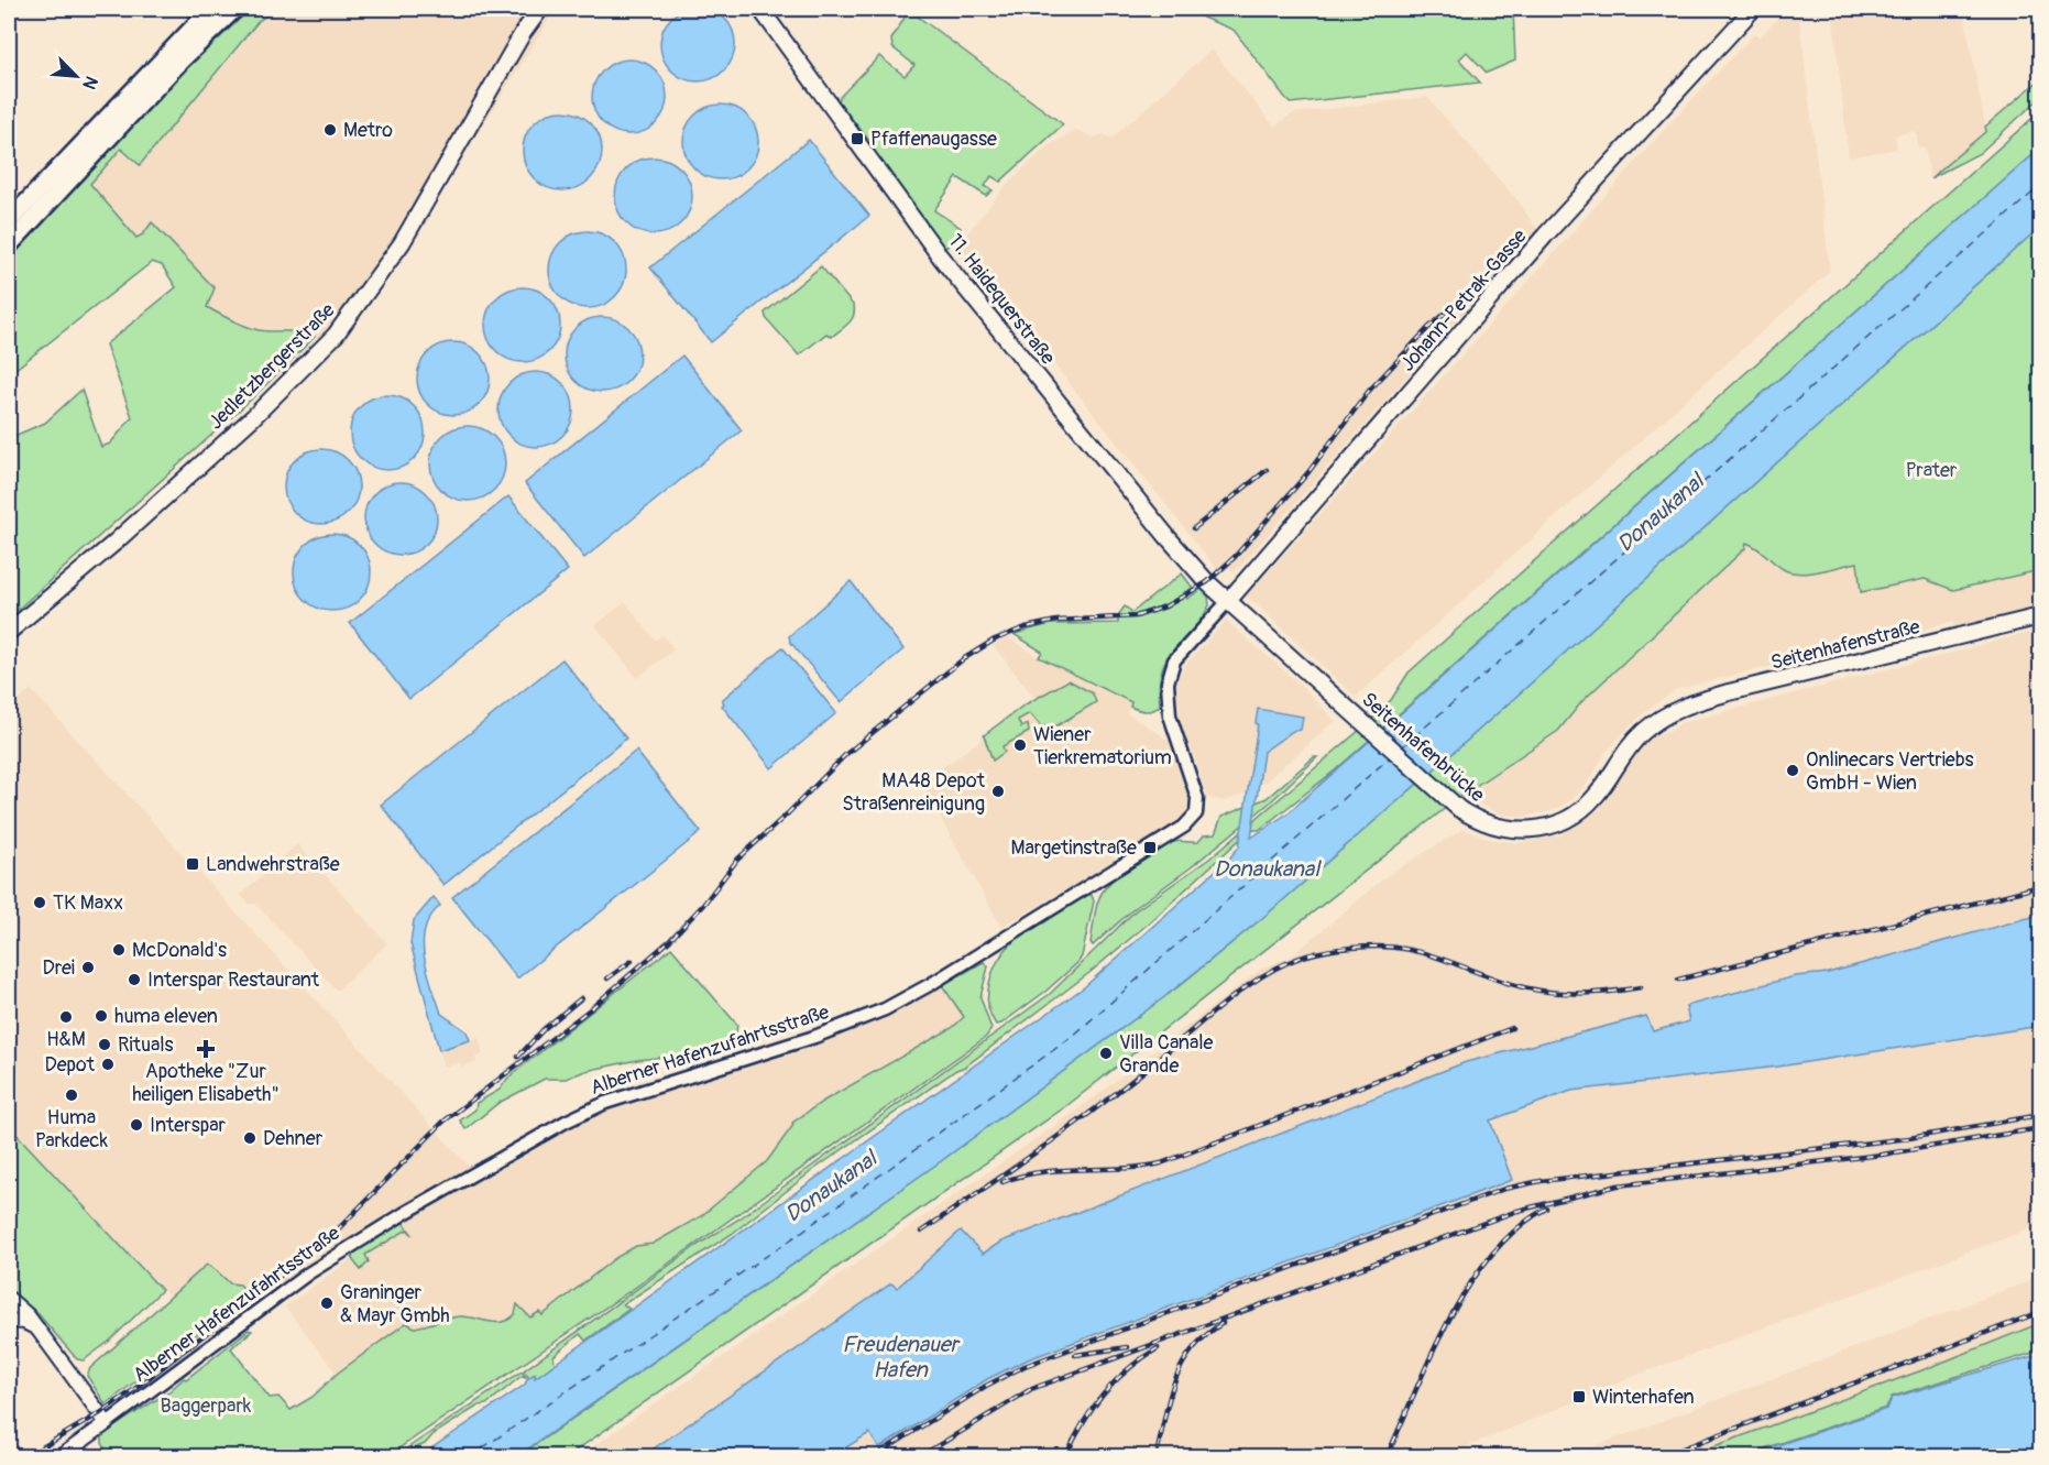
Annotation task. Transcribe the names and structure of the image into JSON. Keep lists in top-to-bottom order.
{
  "streets": {
    "main road": [
      "11. Haidequerstraße",
      "Johann-Petrak-Gasse",
      "Jedletzbergerstraße",
      "Seitenhafenstraße",
      "Seitenhafenbrücke",
      "Alberner Hafenzufahrtsstraße"
    ]
  },
  "crossings": [
    ["11. Haidequerstraße", "Johann-Petrak-Gasse"],
    ["11. Haidequerstraße", "Seitenhafenbrücke"],
    ["11. Haidequerstraße", "Alberner Hafenzufahrtsstraße"],
    ["Johann-Petrak-Gasse", "Seitenhafenbrücke"],
    ["Johann-Petrak-Gasse", "Alberner Hafenzufahrtsstraße"],
    ["Seitenhafenstraße", "Seitenhafenbrücke"],
    ["Seitenhafenbrücke", "Alberner Hafenzufahrtsstraße"]
  ],
  "water": ["Donaukanal", "Freudenauer Hafen"],
  "parks": ["Prater", "Baggerpark"],
  "places": {
    "other": [
      "Metro",
      "Wiener Tierkrematorium",
      "Onlinecars Vertriebs GmbH - Wien",
      "MA48 Depot Straßenreinigung",
      "TK Maxx",
      "McDonald's",
      "Drei",
      "Interspar Restaurant",
      "huma eleven",
      "H&M",
      "Rituals",
      "Villa Canale Grande",
      "Depot",
      "Huma Parkdeck",
      "Interspar",
      "Dehner",
      "Graninger & Mayr Gmbh"
    ],
    "transit": [
      "Pfaffenaugasse",
      "Margetinstraße",
      "Landwehrstraße",
      "Winterhafen"
    ],
    "health": ["Apotheke \"Zur heiligen Elisabeth\""]
  },
  "north": "bottom right"
}
